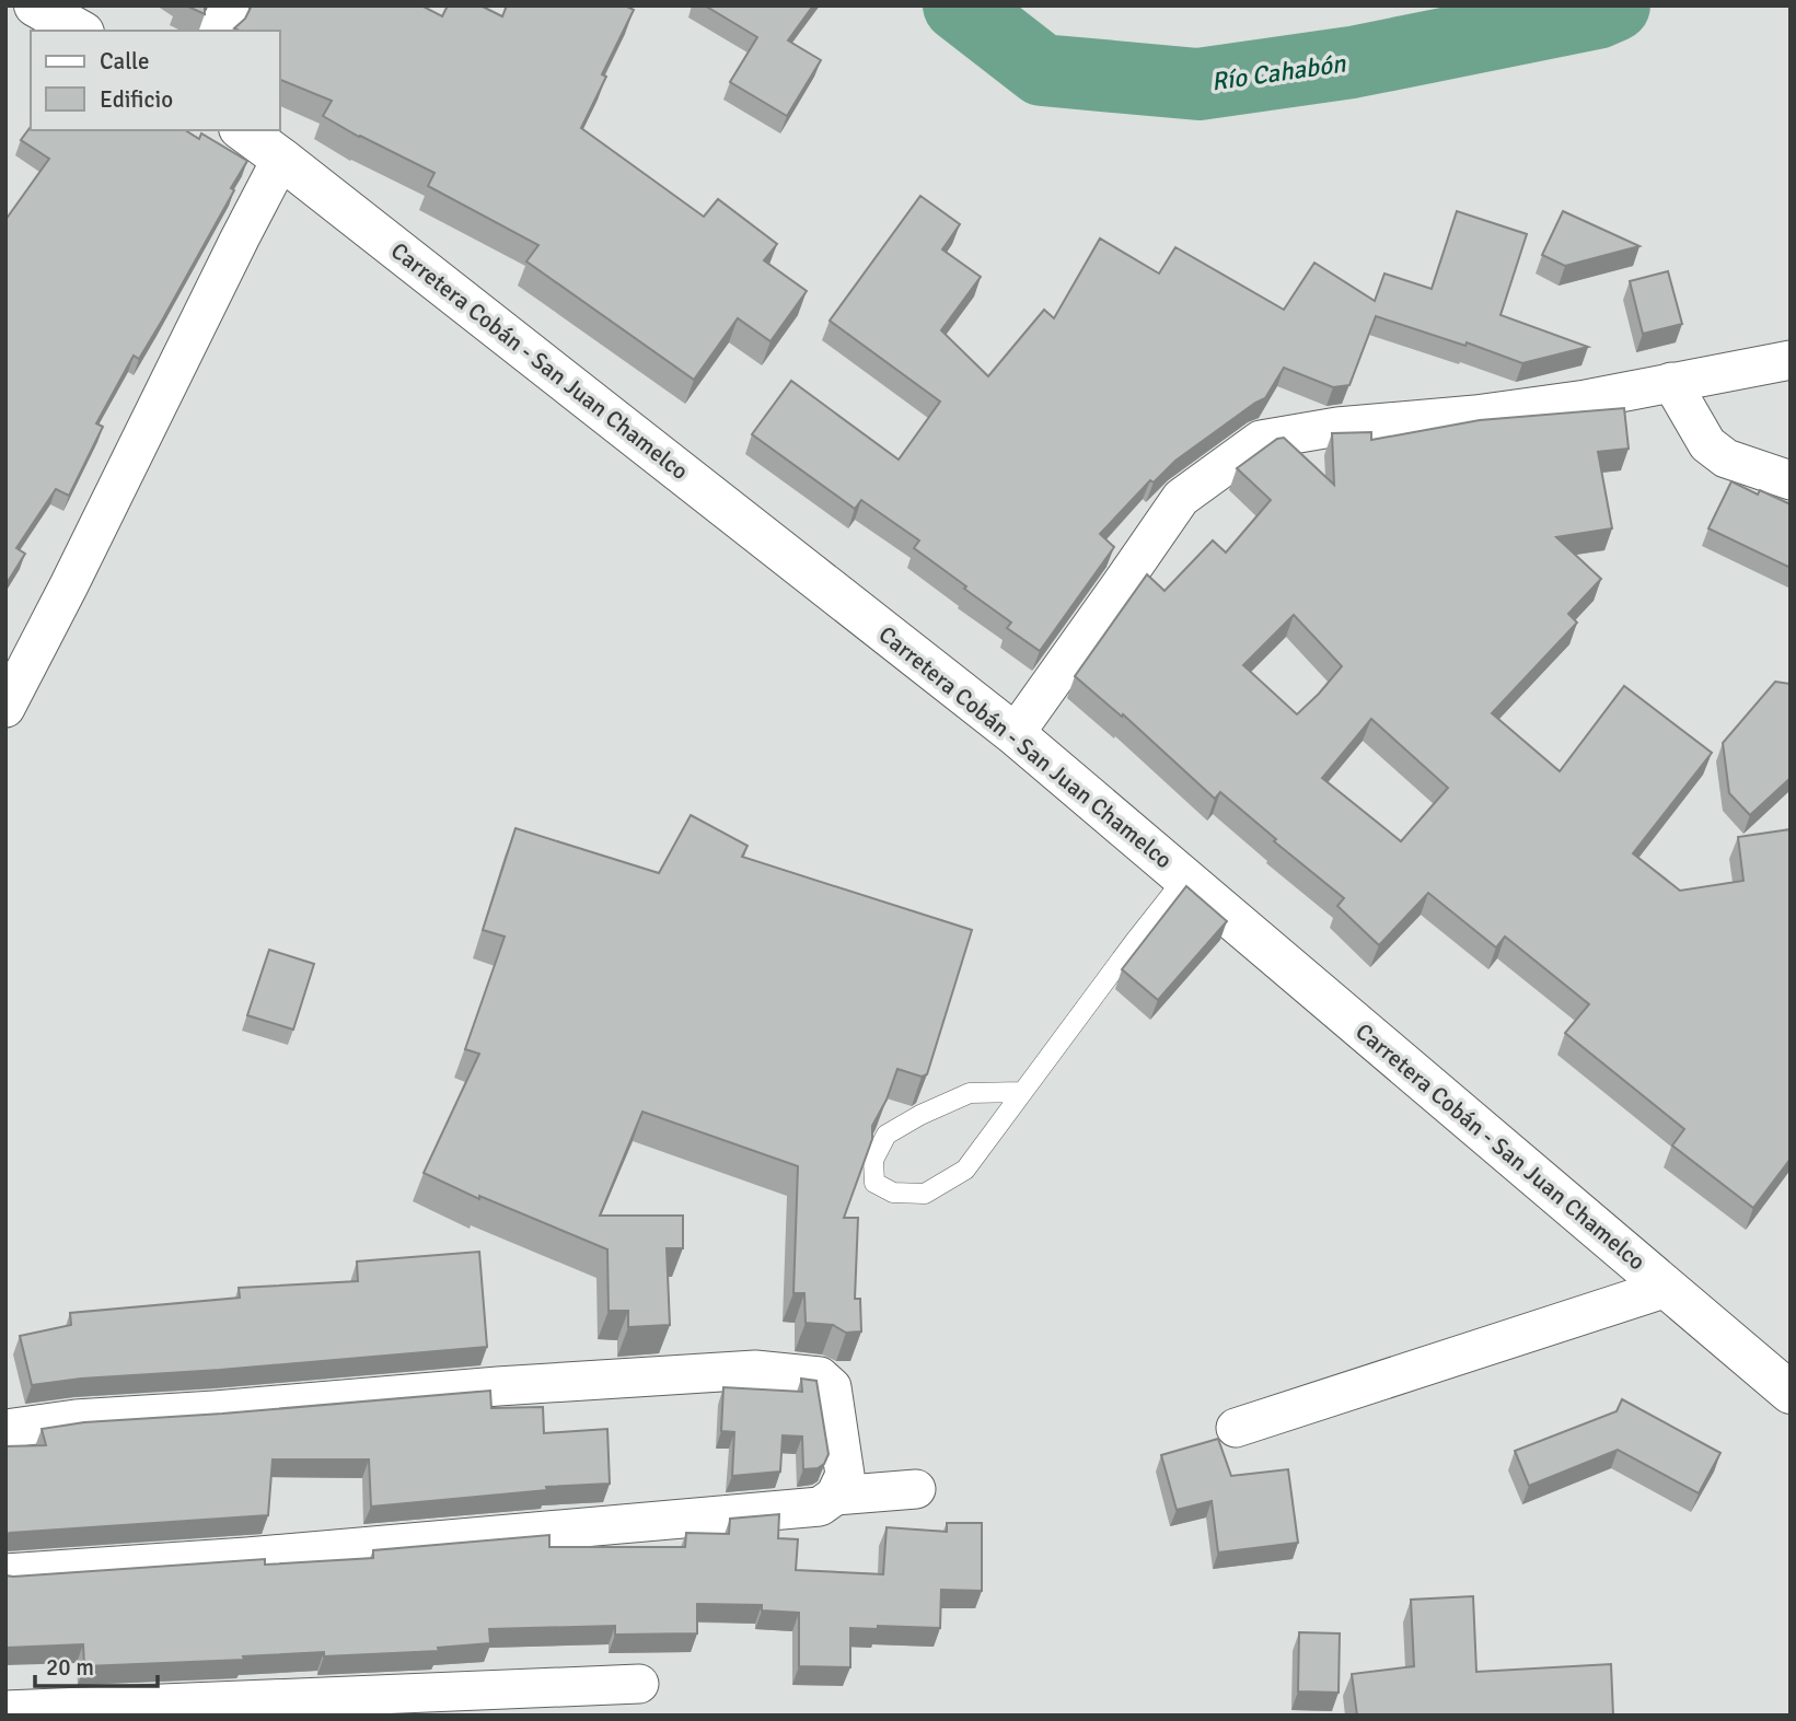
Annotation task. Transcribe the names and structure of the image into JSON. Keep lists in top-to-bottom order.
{
  "streets": {
    "main road": ["Carretera Cobán - San Juan Chamelco"]
  },
  "water": ["Río Cahabón"],
  "legend": ["Calle", "Edificio"],
  "scale_bar": "20 m"
}
